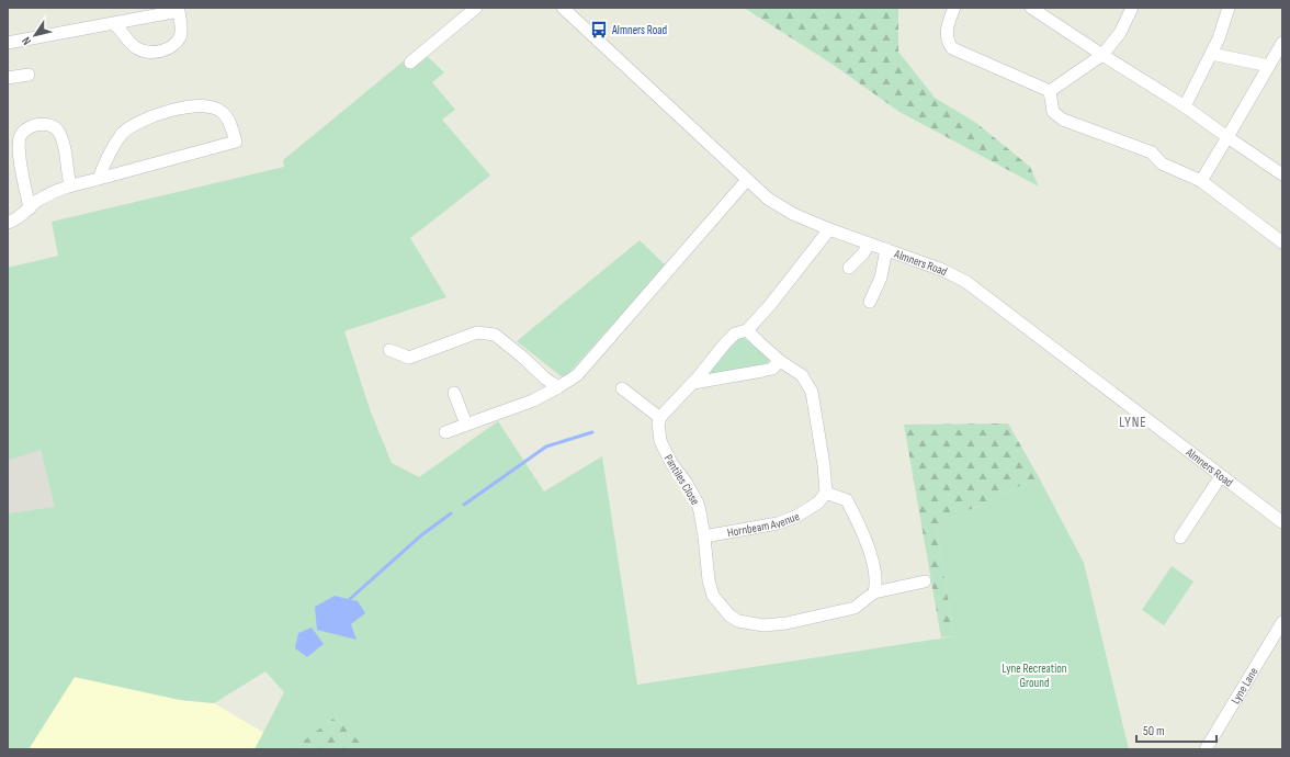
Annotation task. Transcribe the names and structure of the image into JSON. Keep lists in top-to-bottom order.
{
  "streets": {
    "street": [
      "Almners Road",
      "Pantiles Close",
      "Hornbeam Avenue",
      "Lyne Lane"
    ]
  },
  "crossings": [
    ["Pantiles Close", "Hornbeam Avenue"]
  ],
  "districts": ["LYNE"],
  "parks": ["Lyne Recreation Ground"],
  "places": {
    "bus stop": ["Almners Road"]
  },
  "scale_bar": "50 m",
  "north": "bottom left"
}
